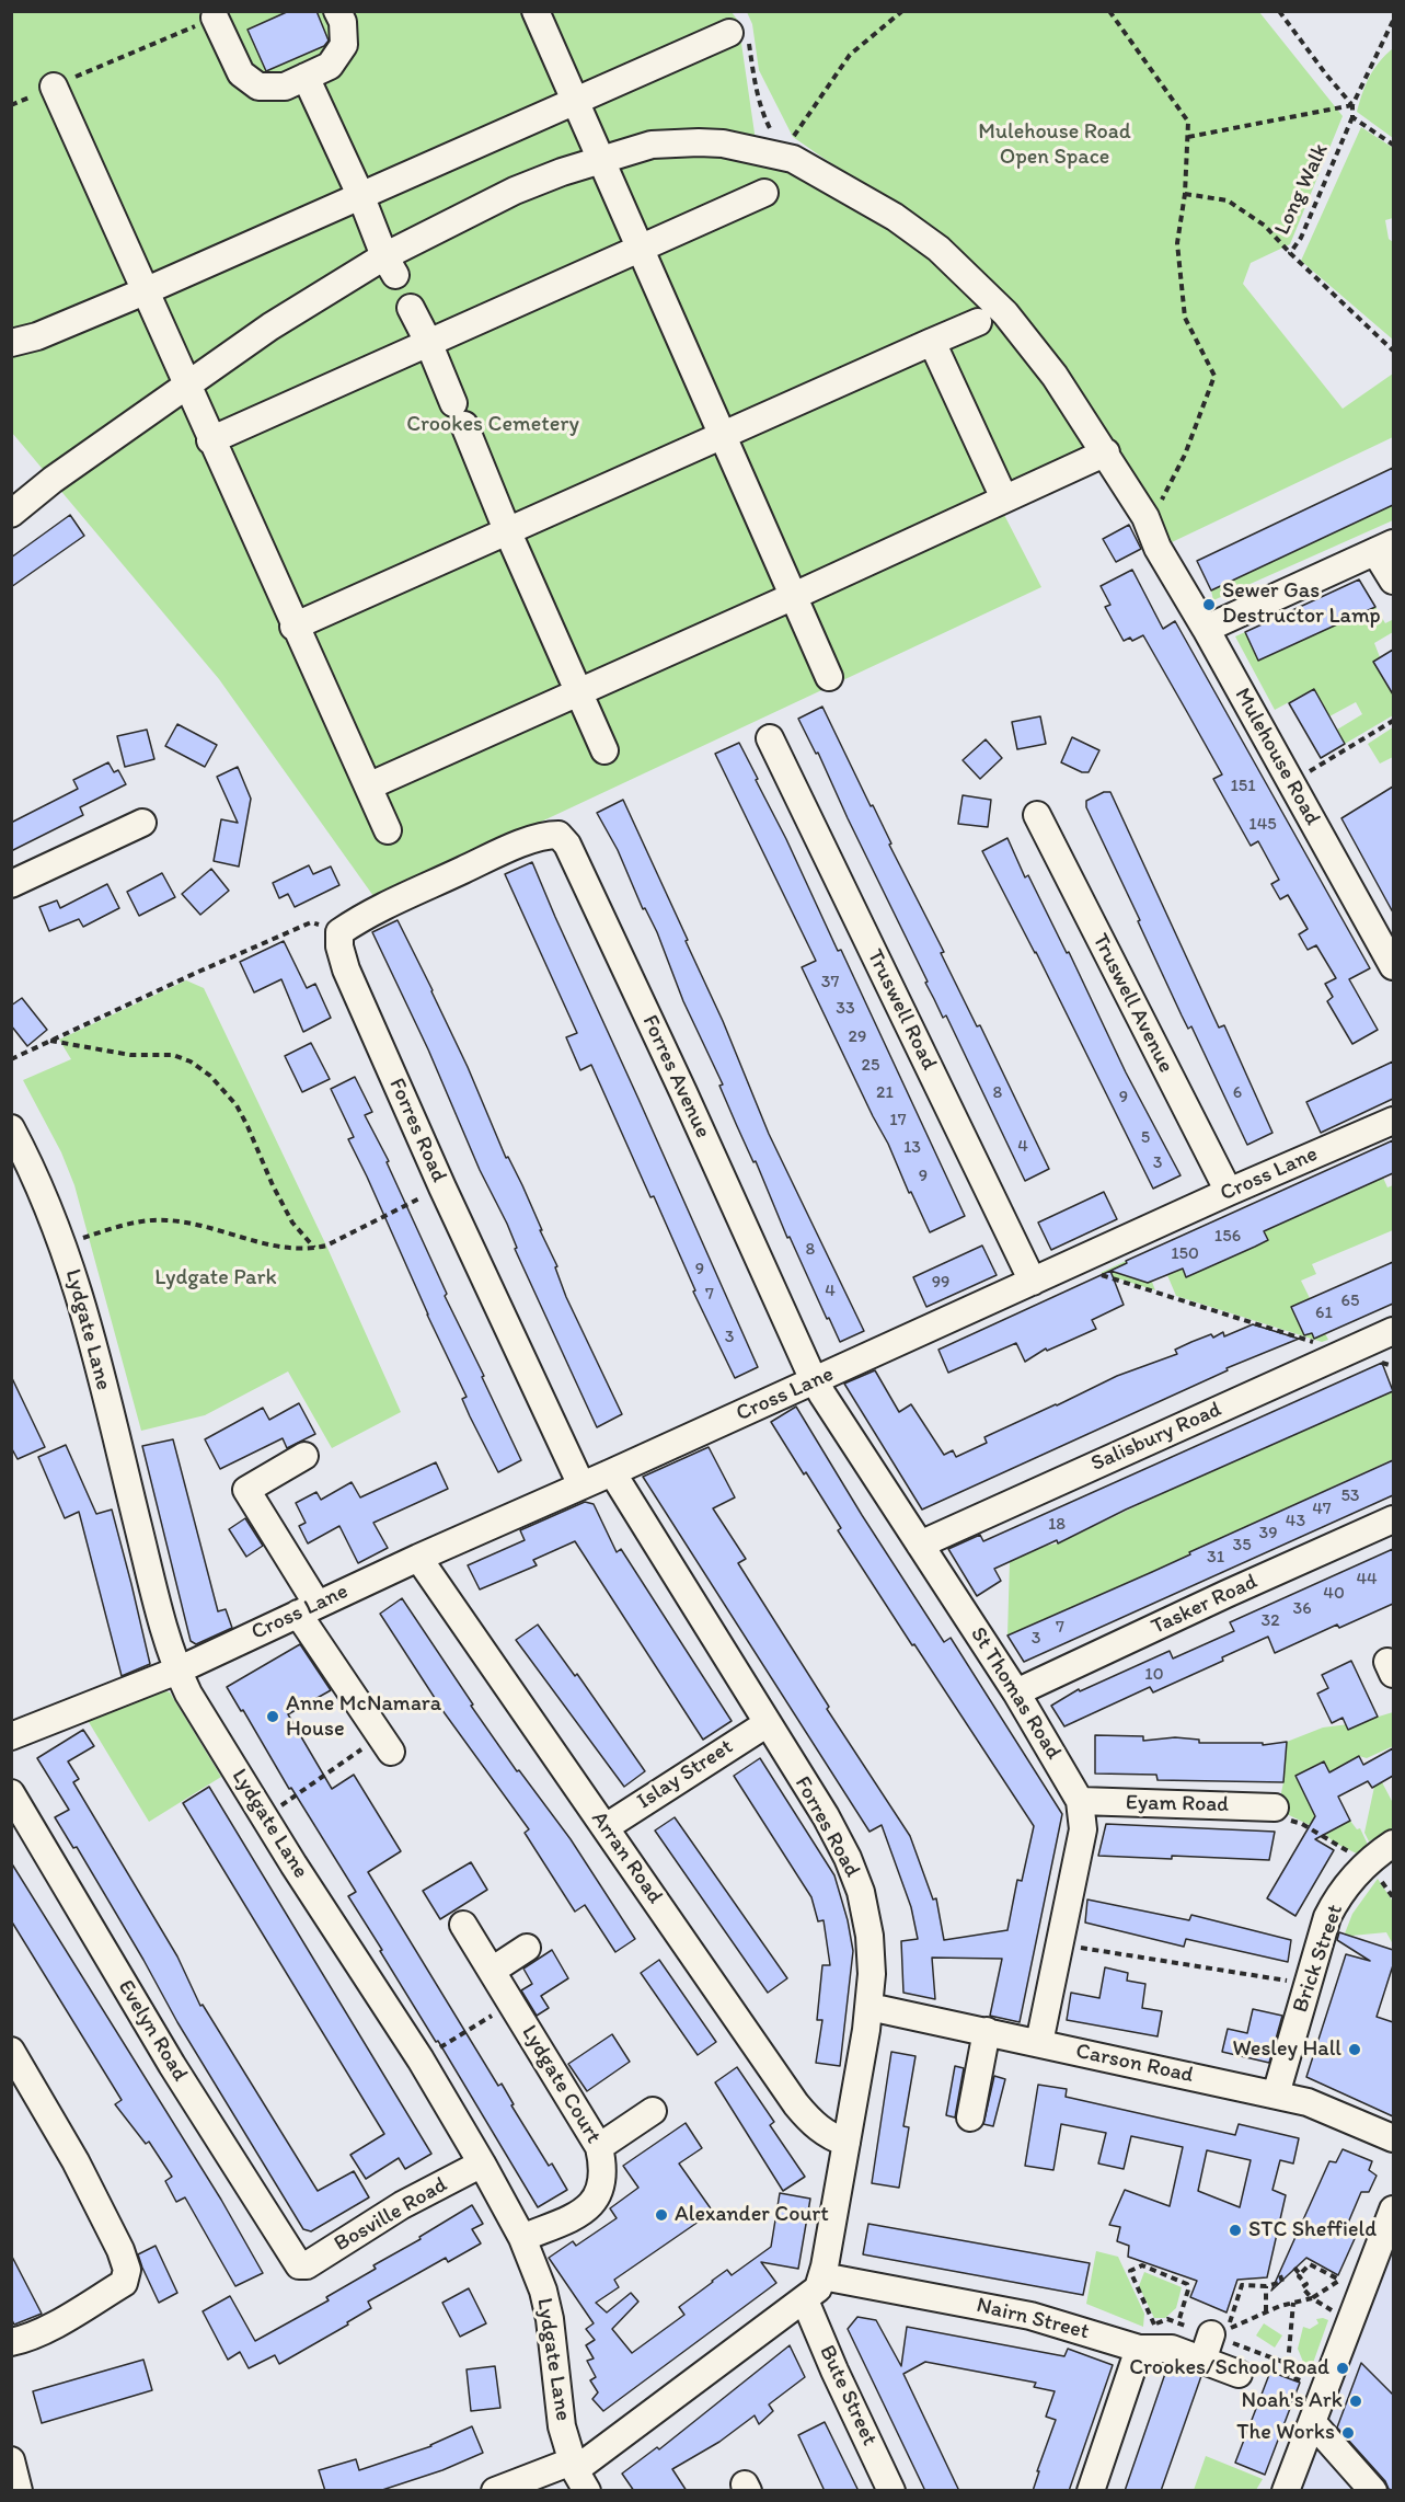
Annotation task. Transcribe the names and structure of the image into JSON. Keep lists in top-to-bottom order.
{
  "streets": {
    "street": [
      "Mulehouse Road",
      "Truswell Avenue",
      "Truswell Road",
      "Forres Avenue",
      "Forres Road",
      "Cross Lane",
      "Lydgate Lane",
      "Salisbury Road",
      "Tasker Road",
      "St Thomas Road",
      "Islay Street",
      "Eyam Road",
      "Arran Road",
      "Brick Street",
      "Evelyn Road",
      "Carson Road",
      "Lydgate Court",
      "Bosville Road",
      "Nairn Street",
      "Bute Street"
    ],
    "path": ["Long Walk"]
  },
  "crossings": [
    ["Truswell Avenue", "Cross Lane"],
    ["Truswell Road", "Cross Lane"],
    ["Forres Avenue", "Forres Road"],
    ["Forres Avenue", "Cross Lane"],
    ["Forres Avenue", "St Thomas Road"],
    ["Forres Road", "Cross Lane"],
    ["Forres Road", "Islay Street"],
    ["Forres Road", "Arran Road"],
    ["Forres Road", "Carson Road"],
    ["Forres Road", "Nairn Street"],
    ["Forres Road", "Bute Street"],
    ["Cross Lane", "Lydgate Lane"],
    ["Cross Lane", "St Thomas Road"],
    ["Cross Lane", "Arran Road"],
    ["Lydgate Lane", "Lydgate Court"],
    ["Lydgate Lane", "Bosville Road"],
    ["Salisbury Road", "St Thomas Road"],
    ["Tasker Road", "St Thomas Road"],
    ["St Thomas Road", "Eyam Road"],
    ["St Thomas Road", "Carson Road"],
    ["Islay Street", "Arran Road"],
    ["Brick Street", "Carson Road"],
    ["Evelyn Road", "Bosville Road"]
  ],
  "parks": ["Mulehouse Road Open Space", "Crookes Cemetery", "Lydgate Park"],
  "places": [
    "Sewer Gas Destructor Lamp",
    "Anne McNamara House",
    "Wesley Hall",
    "Alexander Court",
    "STC Sheffield",
    "Crookes/School Road",
    "Noah's Ark",
    "The Works"
  ],
  "house_numbers": [
    "151",
    "145",
    "37",
    "33",
    "29",
    "25",
    "21",
    "8",
    "6",
    "9",
    "17",
    "5",
    "4",
    "13",
    "3",
    "9",
    "156",
    "8",
    "150",
    "9",
    "99",
    "4",
    "7",
    "65",
    "61",
    "3",
    "53",
    "47",
    "43",
    "18",
    "39",
    "35",
    "31",
    "44",
    "40",
    "36",
    "32",
    "7",
    "3",
    "10"
  ]
}
